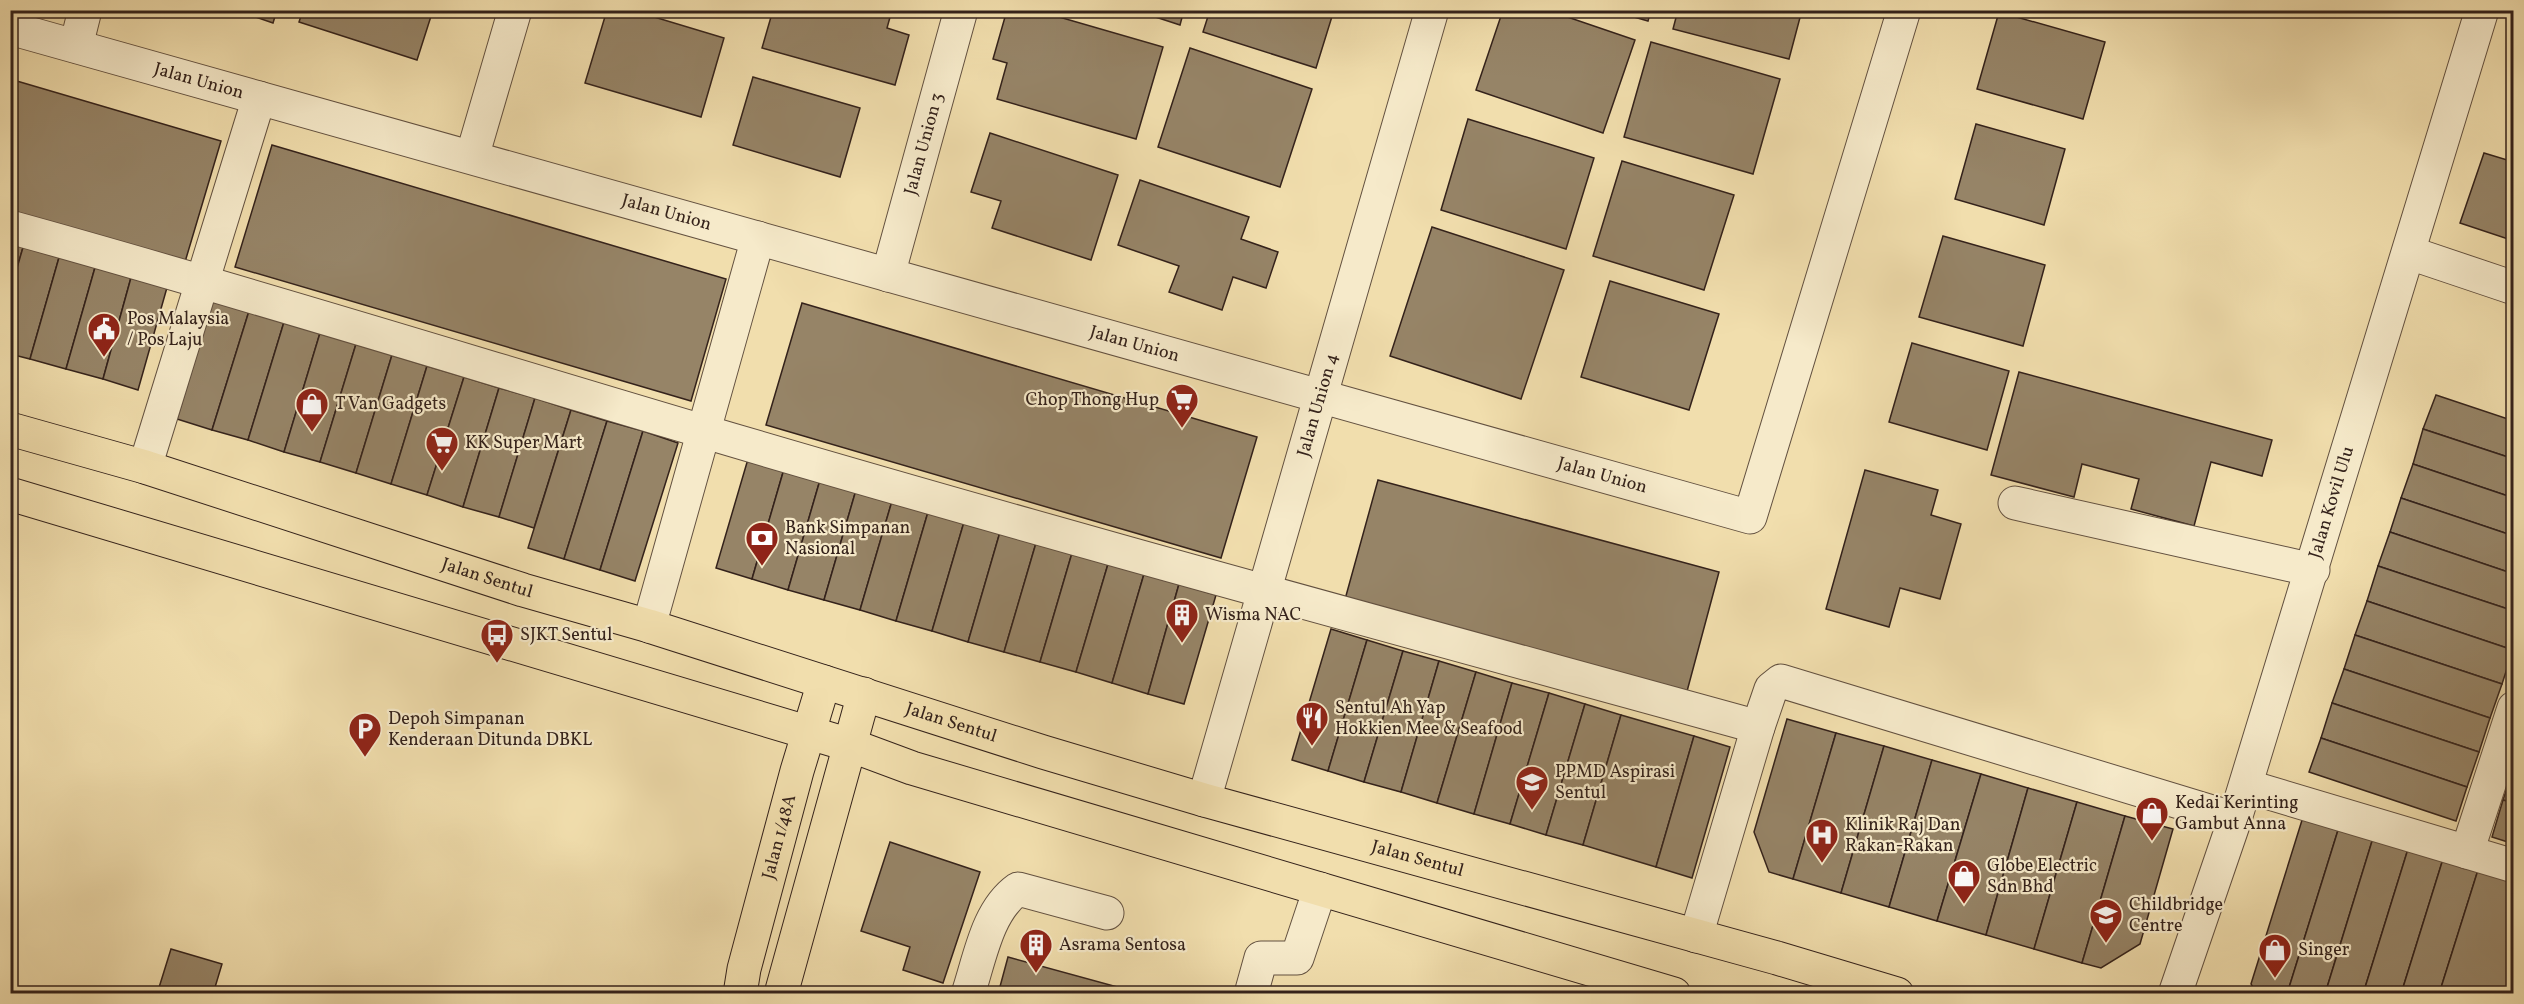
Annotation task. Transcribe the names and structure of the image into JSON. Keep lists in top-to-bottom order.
{
  "streets": {
    "main road": ["Jalan Sentul", "Jalan 1/48A"],
    "street": [
      "Jalan Union",
      "Jalan Union 3",
      "Jalan Union 4",
      "Jalan Kovil Ulu"
    ]
  },
  "crossings": [
    ["Jalan Union", "Jalan Union 3"],
    ["Jalan Union", "Jalan Union 4"],
    ["Jalan Union 4", "Jalan Sentul"],
    ["Jalan Sentul", "Jalan 1/48A"]
  ],
  "places": {
    "public building": ["Pos Malaysia / Pos Laju"],
    "supermarket": ["Chop Thong Hup", "KK Super Mart"],
    "shop": [
      "T Van Gadgets",
      "Kedai Kerinting Gambut Anna",
      "Globe Electric Sdn Bhd",
      "Singer"
    ],
    "bank": ["Bank Simpanan Nasional"],
    "building": ["Wisma NAC", "Asrama Sentosa"],
    "bus stop": ["SJKT Sentul"],
    "restaurant": ["Sentul Ah Yap Hokkien Mee & Seafood"],
    "parking": ["Depoh Simpanan Kenderaan Ditunda DBKL"],
    "school or university": ["PPMD Aspirasi Sentul", "Childbridge Centre"],
    "hospital": ["Klinik Raj Dan Rakan-Rakan"]
  }
}
